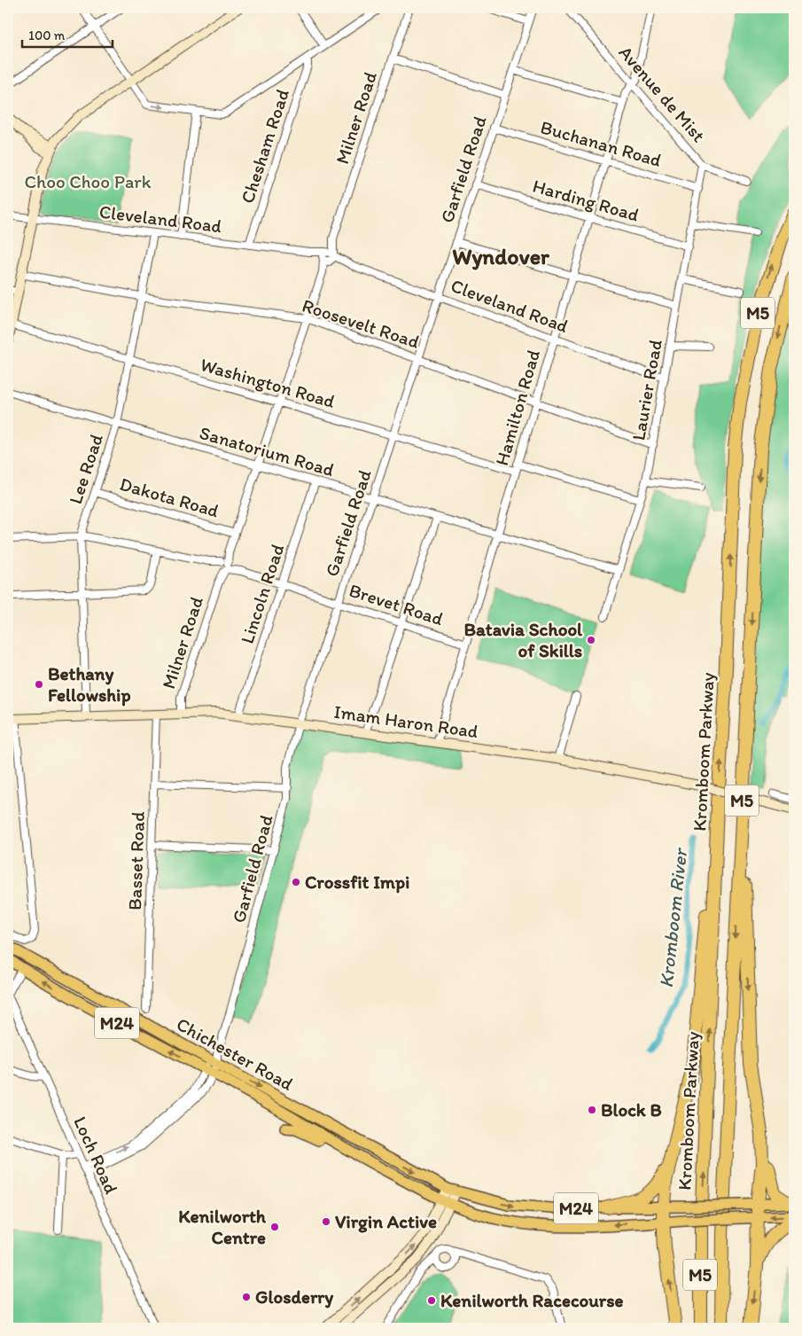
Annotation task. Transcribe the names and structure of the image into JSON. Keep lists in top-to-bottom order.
{
  "streets": {
    "highway": ["M5", "Kromboom Parkway"],
    "main road": ["M24", "Chichester Road"],
    "street": [
      "Avenue de Mist",
      "Milner Road",
      "Buchanan Road",
      "Chesham Road",
      "Garfield Road",
      "Harding Road",
      "Cleveland Road",
      "Roosevelt Road",
      "Washington Road",
      "Laurier Road",
      "Hamilton Road",
      "Sanatorium Road",
      "Lee Road",
      "Dakota Road",
      "Lincoln Road",
      "Brevet Road",
      "Imam Haron Road",
      "Basset Road",
      "Loch Road"
    ]
  },
  "crossings": [
    ["Avenue de Mist", "Laurier Road"],
    ["Avenue de Mist", "Hamilton Road"],
    ["Milner Road", "Cleveland Road"],
    ["Milner Road", "Roosevelt Road"],
    ["Milner Road", "Washington Road"],
    ["Milner Road", "Sanatorium Road"],
    ["Milner Road", "Dakota Road"],
    ["Milner Road", "Brevet Road"],
    ["Milner Road", "Imam Haron Road"],
    ["Buchanan Road", "Garfield Road"],
    ["Buchanan Road", "Laurier Road"],
    ["Buchanan Road", "Hamilton Road"],
    ["Chesham Road", "Cleveland Road"],
    ["Garfield Road", "Harding Road"],
    ["Garfield Road", "Cleveland Road"],
    ["Garfield Road", "Roosevelt Road"],
    ["Garfield Road", "Washington Road"],
    ["Garfield Road", "Sanatorium Road"],
    ["Garfield Road", "Brevet Road"],
    ["Garfield Road", "Imam Haron Road"],
    ["Garfield Road", "Chichester Road"],
    ["Garfield Road", "Loch Road"],
    ["Harding Road", "Laurier Road"],
    ["Harding Road", "Hamilton Road"],
    ["Cleveland Road", "Laurier Road"],
    ["Cleveland Road", "Hamilton Road"],
    ["Cleveland Road", "Lee Road"],
    ["Roosevelt Road", "Laurier Road"],
    ["Roosevelt Road", "Hamilton Road"],
    ["Roosevelt Road", "Lee Road"],
    ["Washington Road", "Laurier Road"],
    ["Washington Road", "Hamilton Road"],
    ["Washington Road", "Lee Road"],
    ["Laurier Road", "Sanatorium Road"],
    ["Hamilton Road", "Sanatorium Road"],
    ["Hamilton Road", "Brevet Road"],
    ["Hamilton Road", "Imam Haron Road"],
    ["Sanatorium Road", "Lee Road"],
    ["Sanatorium Road", "Lincoln Road"],
    ["Lee Road", "Dakota Road"],
    ["Lee Road", "Brevet Road"],
    ["Lee Road", "Imam Haron Road"],
    ["Lincoln Road", "Brevet Road"],
    ["Lincoln Road", "Imam Haron Road"],
    ["Imam Haron Road", "Basset Road"],
    ["M24", "Chichester Road"],
    ["Chichester Road", "Loch Road"]
  ],
  "districts": ["Wyndover"],
  "water": ["Kromboom River"],
  "parks": ["Choo Choo Park"],
  "places": [
    "Batavia School of Skills",
    "Bethany Fellowship",
    "Crossfit Impi",
    "Block B",
    "Virgin Active",
    "Kenilworth Centre",
    "Glosderry",
    "Kenilworth Racecourse"
  ],
  "scale_bar": "100 m"
}
